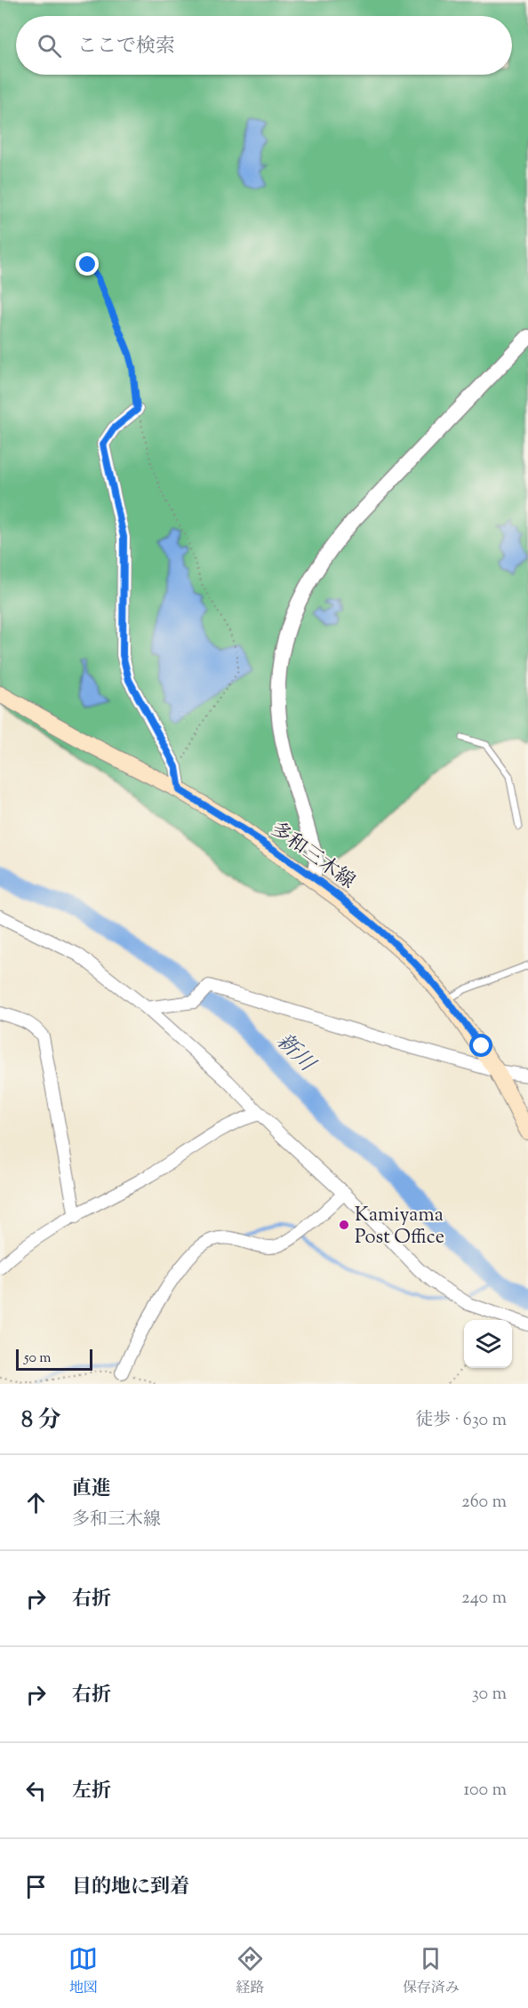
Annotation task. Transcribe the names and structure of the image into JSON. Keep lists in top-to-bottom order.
{
  "streets": {
    "main road": ["多和三木線"]
  },
  "water": ["新川"],
  "places": ["Kamiyama Post Office"],
  "scale_bar": "50 m",
  "page": {
    "search": "ここで検索",
    "scale": "50 m",
    "heading": ["8 分", "徒歩 · 630 m"],
    "list": [
      ["直進", "多和三木線", "260 m"],
      ["右折", "240 m"],
      ["右折", "30 m"],
      ["左折", "100 m"],
      "目的地に到着"
    ],
    "nav": ["地図", "経路", "保存済み"]
  }
}
